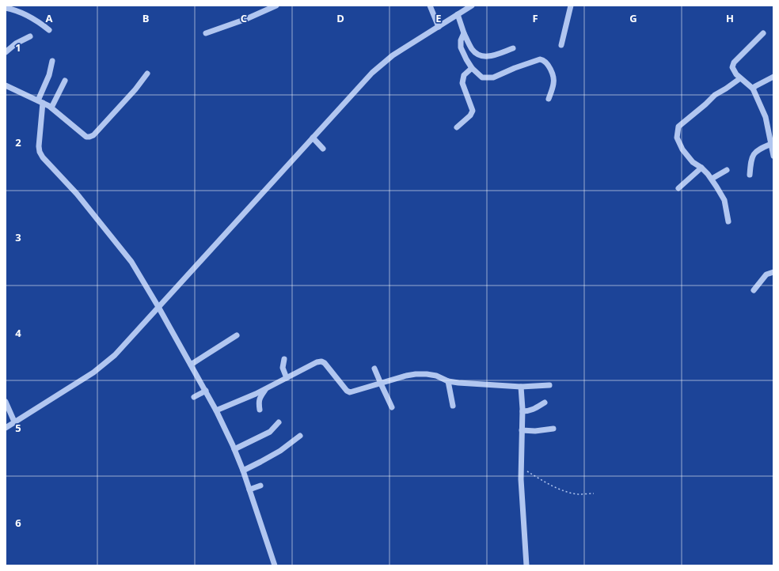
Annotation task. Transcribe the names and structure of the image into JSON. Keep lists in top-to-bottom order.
{
  "grid": {
    "columns": [
      "A",
      "B",
      "C",
      "D",
      "E",
      "F",
      "G",
      "H"
    ],
    "rows": [
      "1",
      "2",
      "3",
      "4",
      "5",
      "6"
    ]
  }
}
